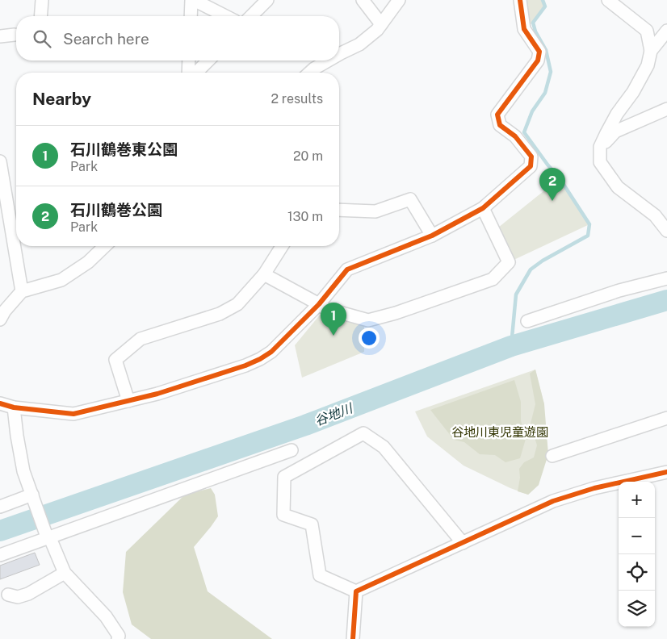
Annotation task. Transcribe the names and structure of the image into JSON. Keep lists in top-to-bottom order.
{
  "water": ["谷地川"],
  "parks": ["谷地川東児童遊園"],
  "page": {
    "search": "Search here",
    "heading": ["Nearby", "2 results"],
    "list": [
      {
        "mark": "1",
        "name": "石川鶴巻東公園",
        "note": "Park",
        "value": "20 m"
      },
      {
        "mark": "2",
        "name": "石川鶴巻公園",
        "note": "Park",
        "value": "130 m"
      }
    ],
    "pins": ["2", "1"],
    "map_buttons": ["+", "−"]
  }
}
